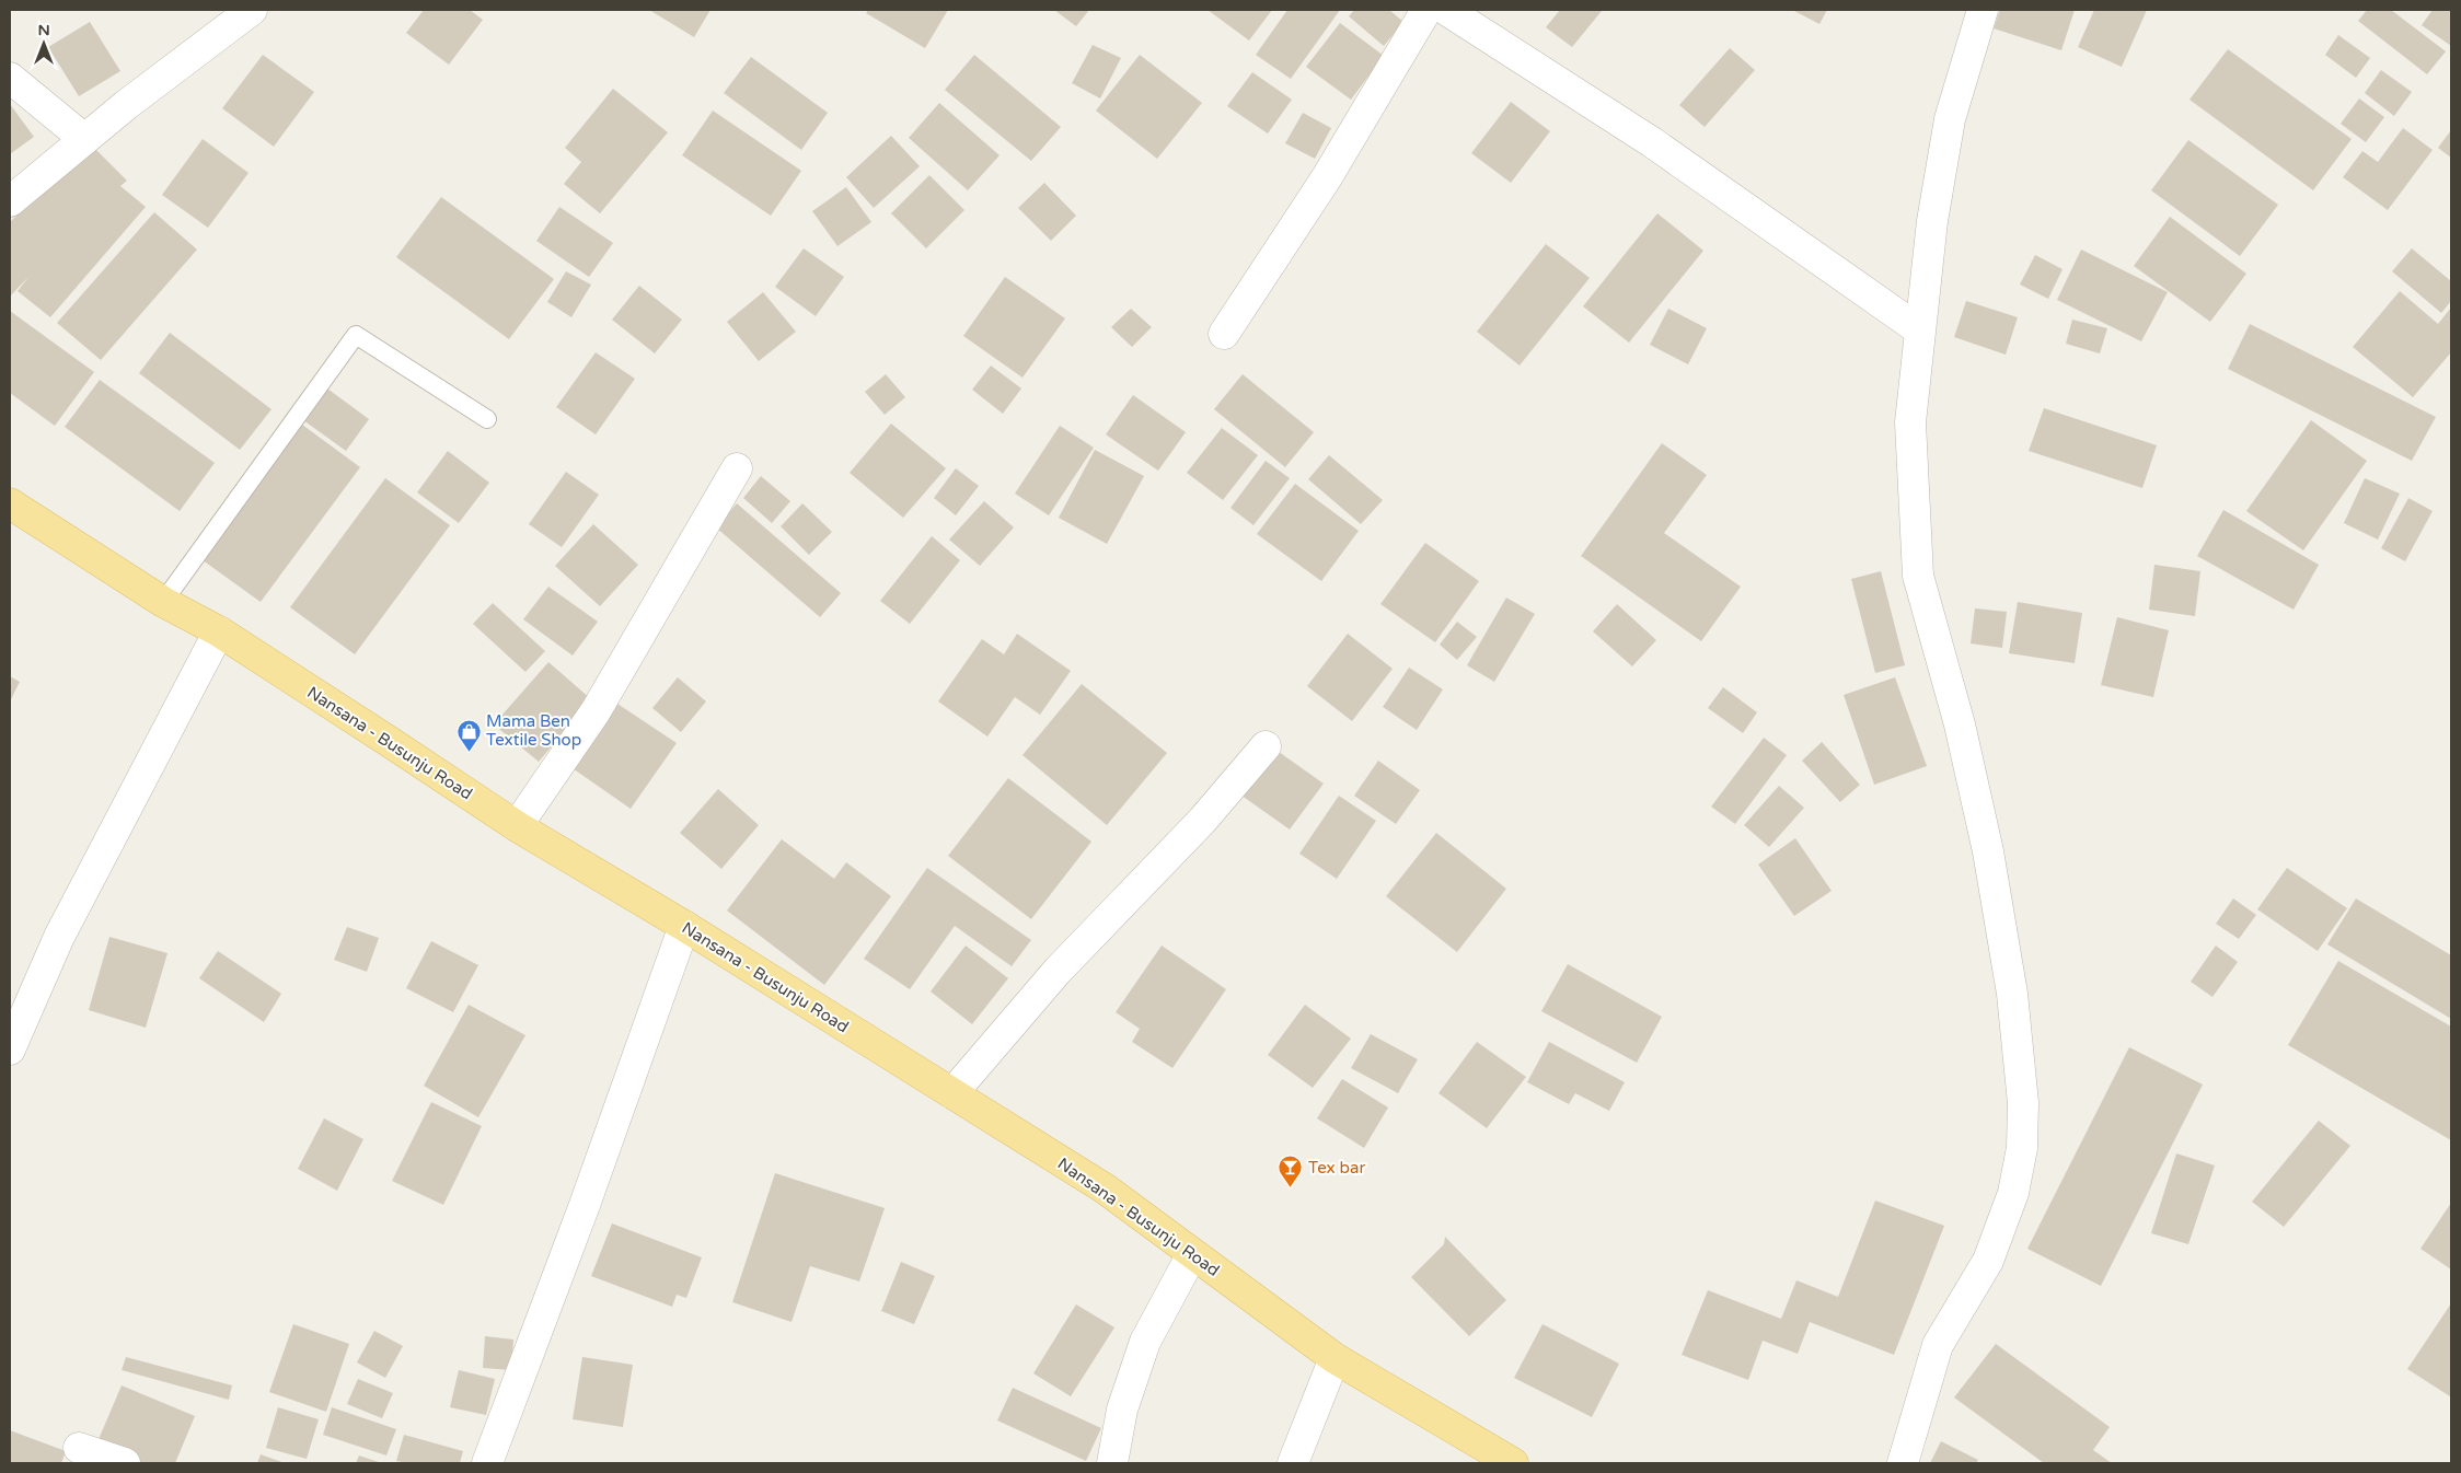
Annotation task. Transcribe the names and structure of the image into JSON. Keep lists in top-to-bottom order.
{
  "streets": {
    "main road": ["Nansana - Busunju Road"]
  },
  "places": {
    "shop": ["Mama Ben Textile Shop"],
    "bar": ["Tex bar"]
  },
  "north": "top"
}
